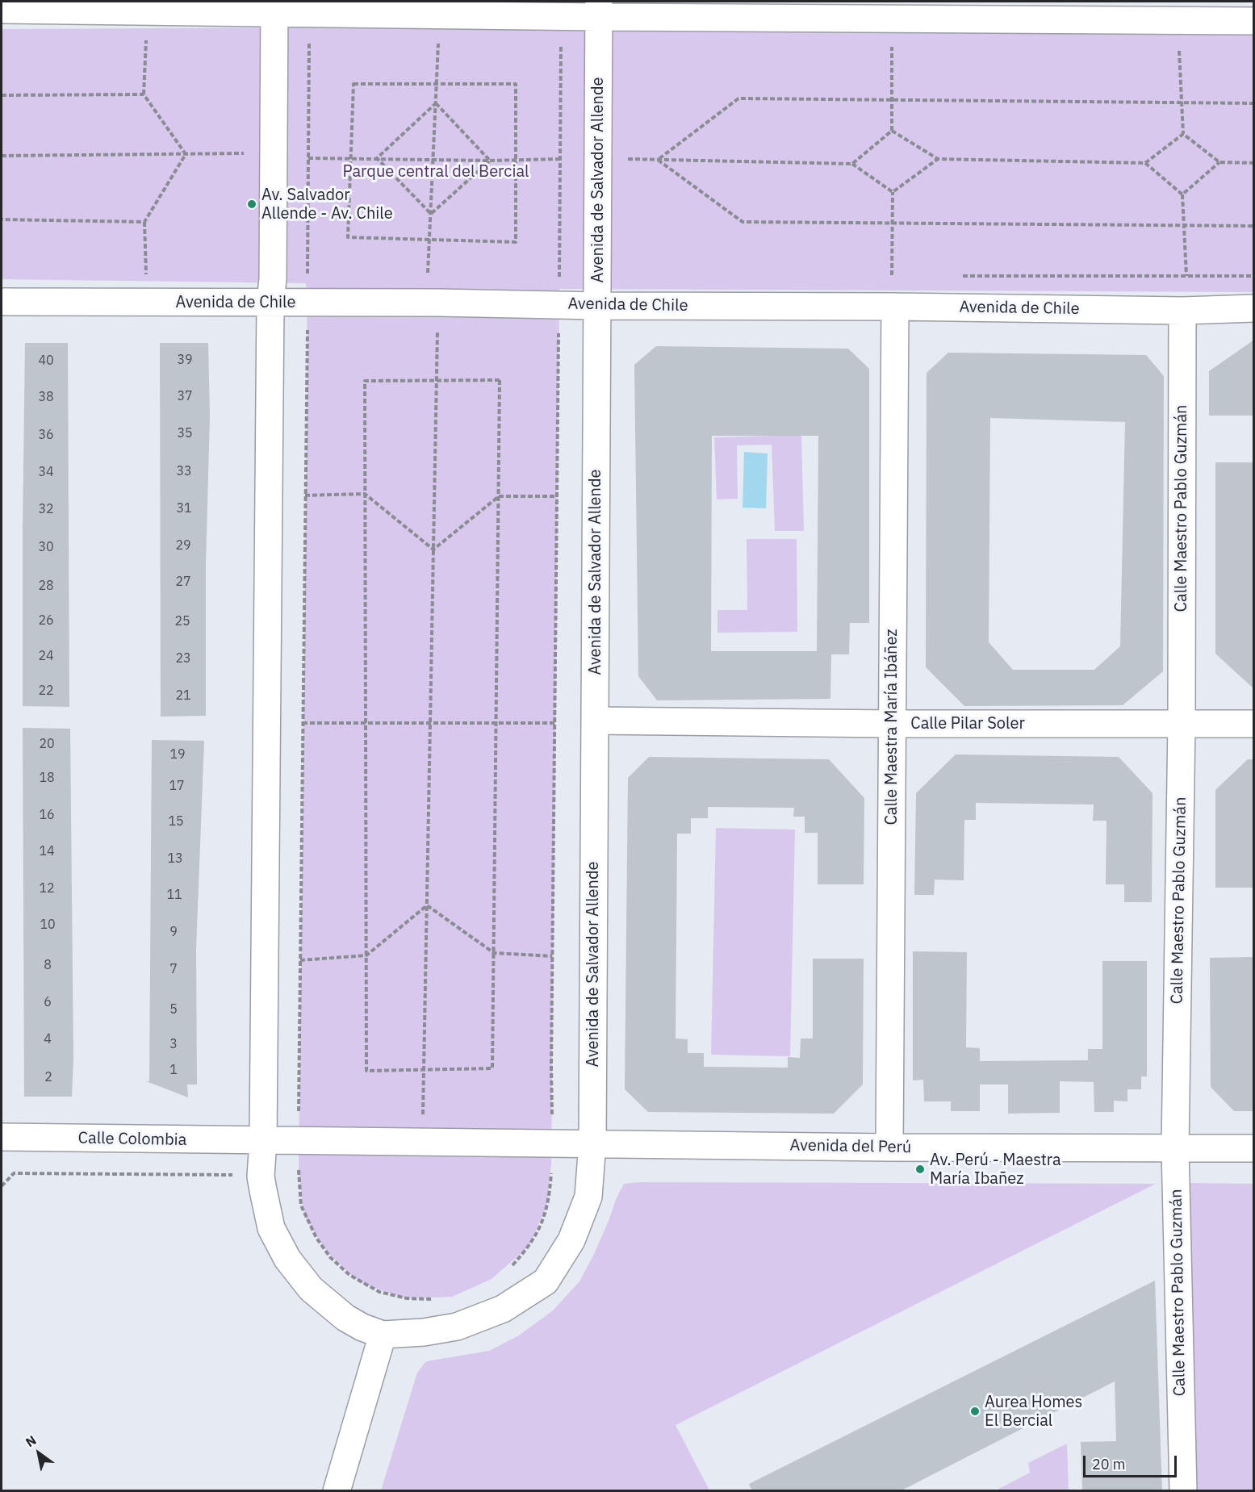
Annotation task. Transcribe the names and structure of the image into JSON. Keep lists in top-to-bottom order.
{
  "streets": {
    "street": [
      "Avenida de Salvador Allende",
      "Avenida de Chile",
      "Calle Maestro Pablo Guzmán",
      "Calle Pilar Soler",
      "Calle Maestra María Ibáñez",
      "Calle Colombia",
      "Avenida del Perú"
    ]
  },
  "crossings": [
    ["Avenida de Salvador Allende", "Avenida de Chile"],
    ["Avenida de Salvador Allende", "Calle Pilar Soler"],
    ["Avenida de Salvador Allende", "Calle Colombia"],
    ["Avenida de Salvador Allende", "Avenida del Perú"],
    ["Avenida de Chile", "Calle Maestro Pablo Guzmán"],
    ["Avenida de Chile", "Calle Maestra María Ibáñez"],
    ["Calle Maestro Pablo Guzmán", "Calle Pilar Soler"],
    ["Calle Maestro Pablo Guzmán", "Avenida del Perú"],
    ["Calle Pilar Soler", "Calle Maestra María Ibáñez"],
    ["Calle Maestra María Ibáñez", "Avenida del Perú"]
  ],
  "parks": ["Parque central del Bercial"],
  "places": ["Av. Salvador Allende - Av. Chile", "Av. Perú - Maestra María Ibañez", "Aurea Homes El Bercial"],
  "house_numbers": [
    "39",
    "40",
    "37",
    "38",
    "35",
    "36",
    "33",
    "34",
    "31",
    "32",
    "29",
    "30",
    "27",
    "28",
    "26",
    "25",
    "24",
    "23",
    "22",
    "21",
    "20",
    "19",
    "18",
    "17",
    "16",
    "15",
    "14",
    "13",
    "12",
    "11",
    "10",
    "9",
    "8",
    "7",
    "6",
    "5",
    "4",
    "3",
    "1",
    "2"
  ],
  "scale_bar": "20 m",
  "north": "top left"
}
